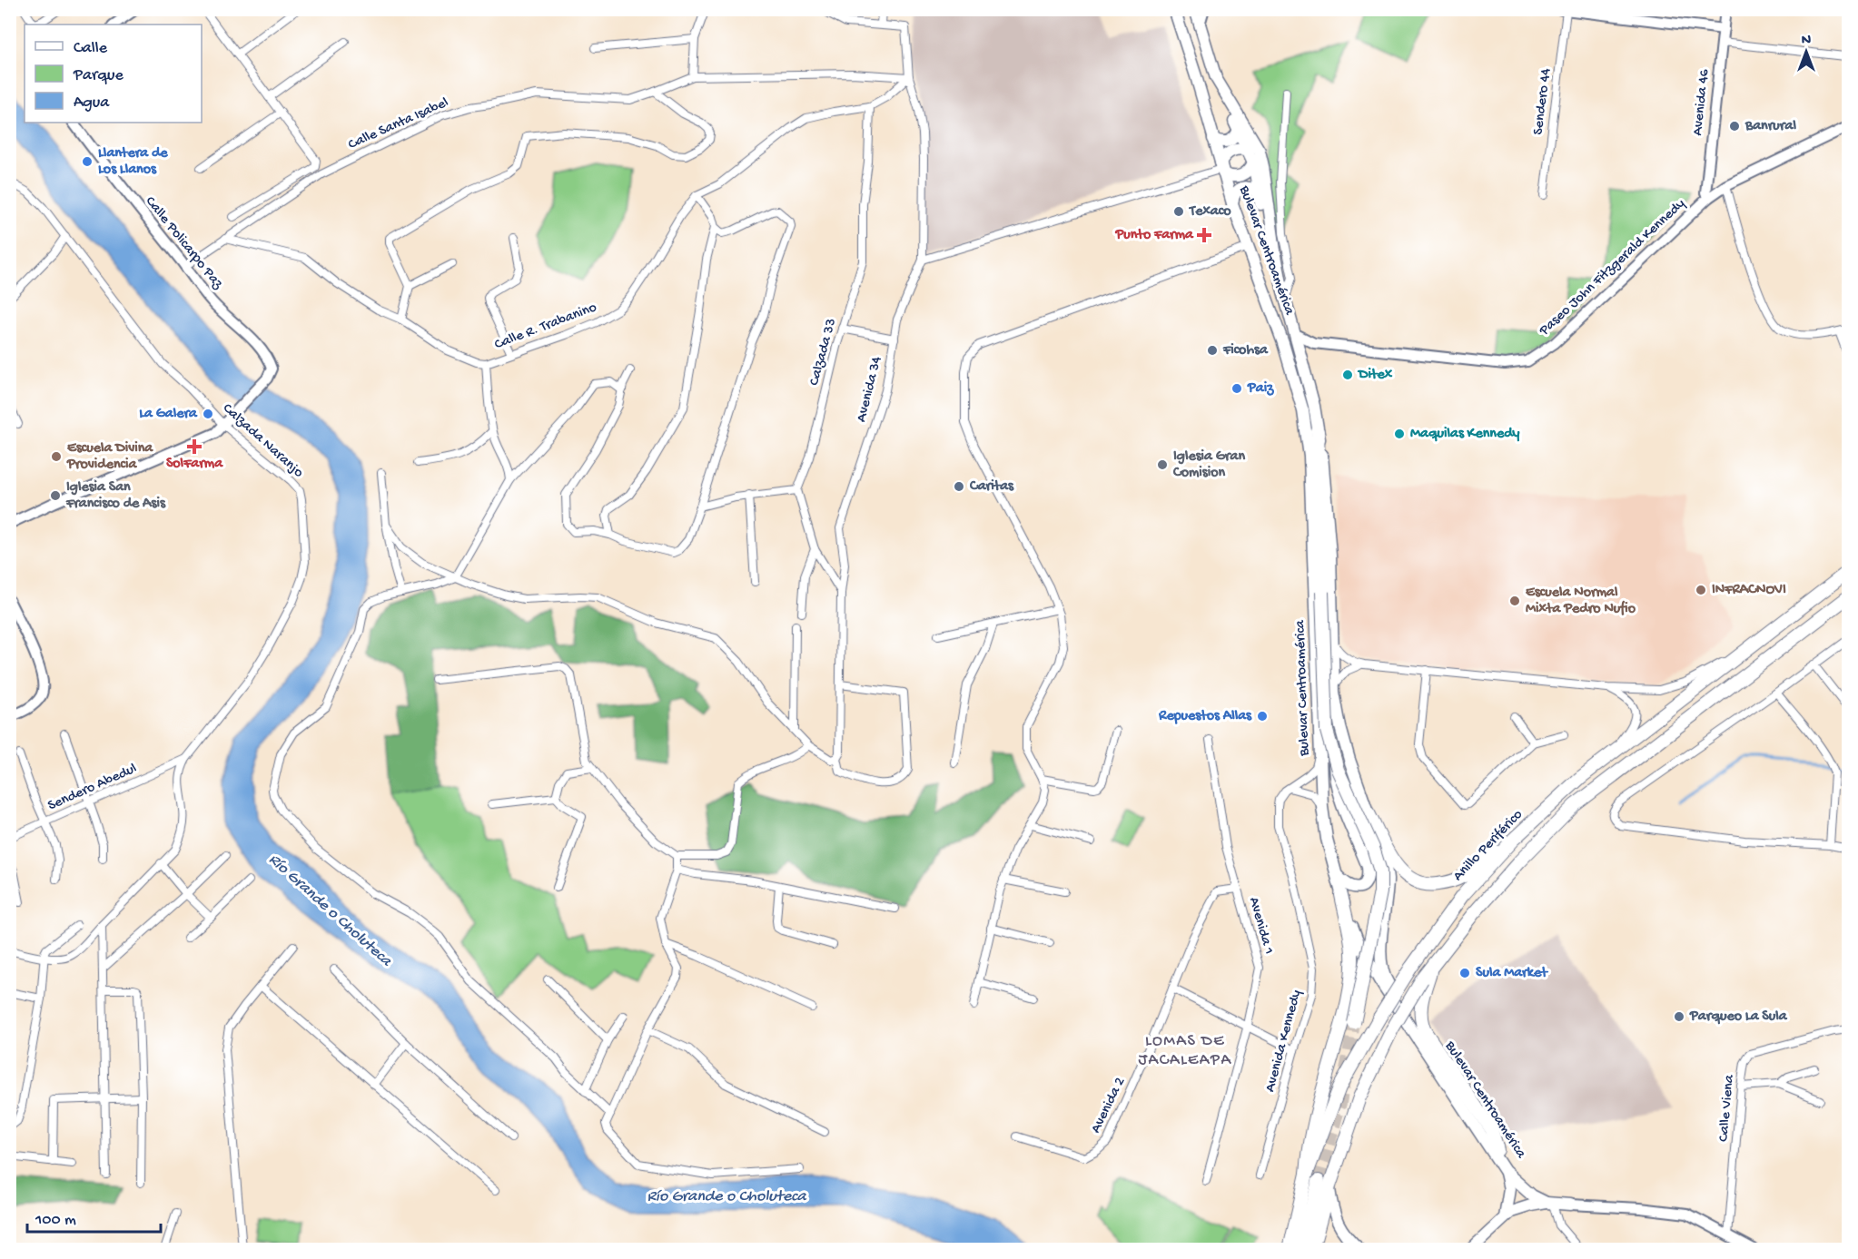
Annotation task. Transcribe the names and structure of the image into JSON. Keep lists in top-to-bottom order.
{
  "streets": {
    "highway": ["Anillo Periférico"],
    "main road": ["Bulevar Centroamérica"],
    "street": [
      "Sendero 44",
      "Avenida 46",
      "Calle Santa Isabel",
      "Calle Policarpo Paz",
      "Paseo John Fitzgerald Kennedy",
      "Calle R. Trabanino",
      "Calzada 33",
      "Avenida 34",
      "Calzada Naranjo",
      "Sendero Abedul",
      "Avenida 1",
      "Avenida Kennedy",
      "Avenida 2",
      "Calle Viena"
    ]
  },
  "crossings": [
    ["Avenida 46", "Paseo John Fitzgerald Kennedy"],
    ["Calle Santa Isabel", "Calle Policarpo Paz"],
    ["Calle Santa Isabel", "Calle R. Trabanino"],
    ["Calle Santa Isabel", "Avenida 34"],
    ["Calle Policarpo Paz", "Calzada Naranjo"],
    ["Bulevar Centroamérica", "Paseo John Fitzgerald Kennedy"],
    ["Bulevar Centroamérica", "Avenida Kennedy"],
    ["Calle R. Trabanino", "Calzada 33"],
    ["Calle R. Trabanino", "Avenida 34"],
    ["Calzada Naranjo", "Sendero Abedul"],
    ["Avenida 1", "Avenida 2"]
  ],
  "districts": ["LOMAS DE JACALEAPA"],
  "water": ["Río Grande o Choluteca"],
  "places": {
    "other": [
      "Banrural",
      "Llantera de Los Llanos",
      "Texaco",
      "Ficohsa",
      "Ditex",
      "Paiz",
      "La Galera",
      "Maquilas Kennedy",
      "Escuela Divina Providencia",
      "Iglesia Gran Comision",
      "Caritas",
      "Iglesia San Francisco de Asis",
      "INFRACNOVI",
      "Escuela Normal Mixta Pedro Nufio",
      "Repuestos Allas",
      "Sula Market",
      "Parqueo La Sula"
    ],
    "health": ["Punto Farma", "SolFarma"]
  },
  "legend": ["Calle", "Parque", "Agua"],
  "scale_bar": "100 m",
  "north": "top"
}
